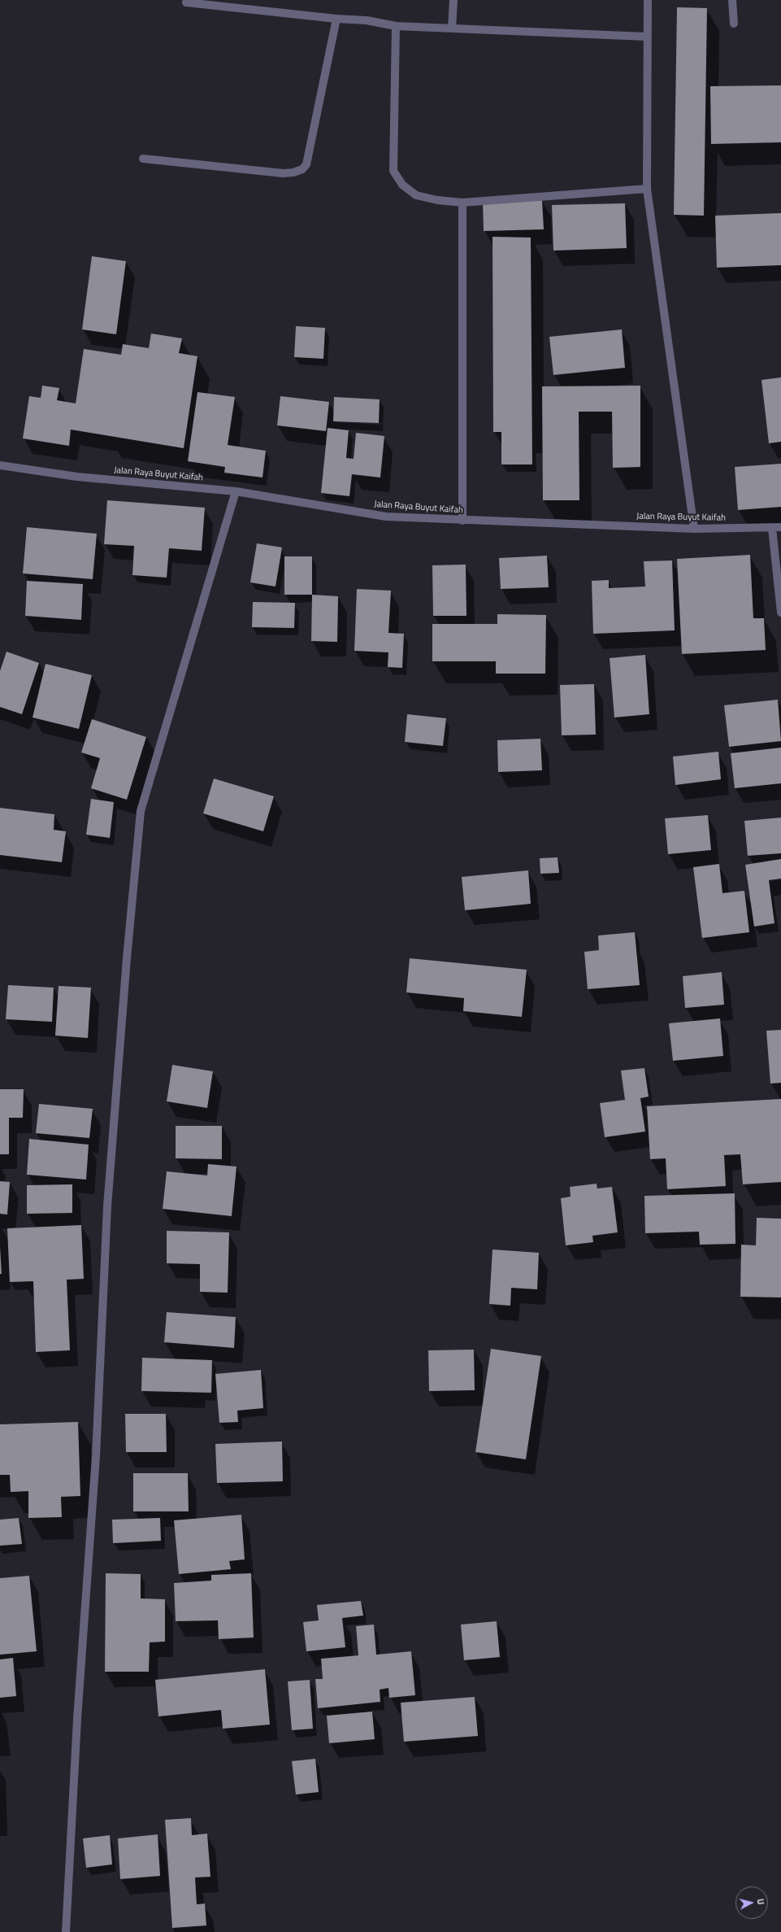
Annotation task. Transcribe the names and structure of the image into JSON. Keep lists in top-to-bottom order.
{
  "streets": {
    "street": ["Jalan Raya Buyut Kaifah"]
  },
  "north": "right"
}
